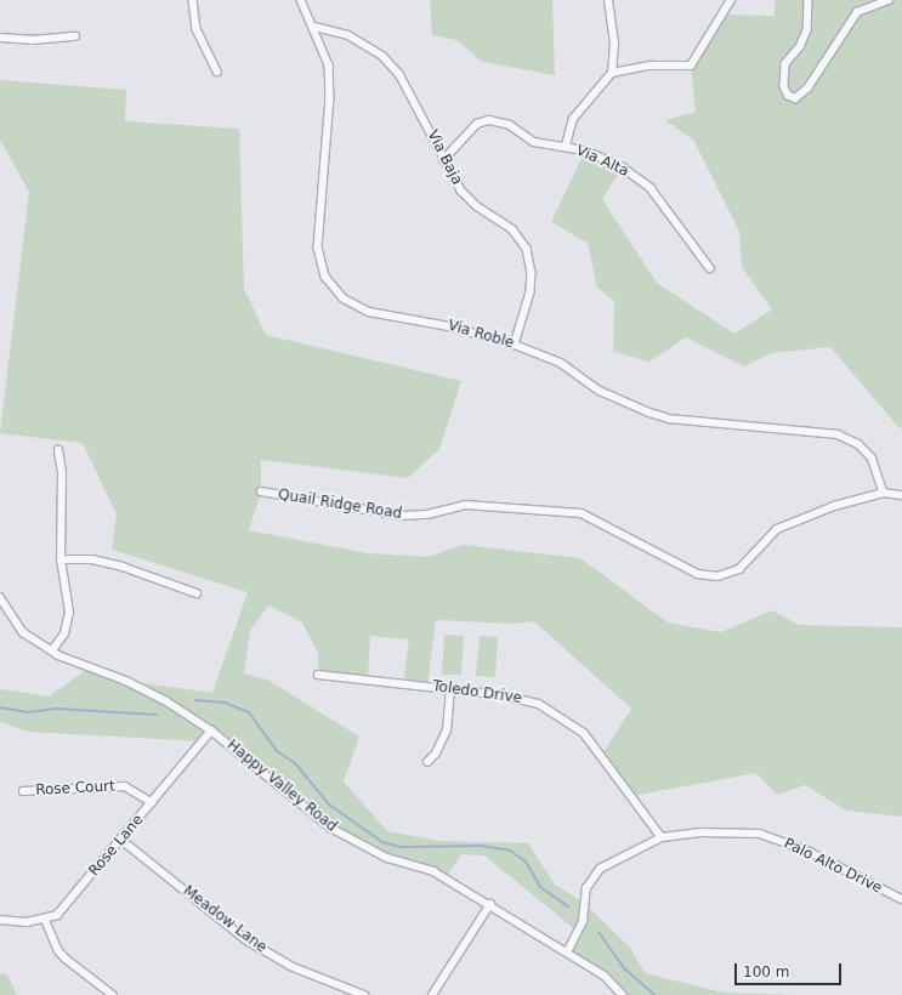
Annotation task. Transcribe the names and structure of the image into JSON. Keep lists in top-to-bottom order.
{
  "streets": {
    "street": [
      "Via Baja",
      "Via Alta",
      "Via Roble",
      "Quail Ridge Road",
      "Toledo Drive",
      "Happy Valley Road",
      "Rose Court",
      "Rose Lane",
      "Palo Alto Drive",
      "Meadow Lane"
    ]
  },
  "crossings": [
    ["Via Baja", "Via Alta"],
    ["Via Baja", "Via Roble"],
    ["Via Roble", "Quail Ridge Road"],
    ["Toledo Drive", "Palo Alto Drive"],
    ["Happy Valley Road", "Rose Lane"],
    ["Happy Valley Road", "Palo Alto Drive"],
    ["Rose Court", "Rose Lane"],
    ["Rose Lane", "Meadow Lane"]
  ],
  "scale_bar": "100 m"
}
